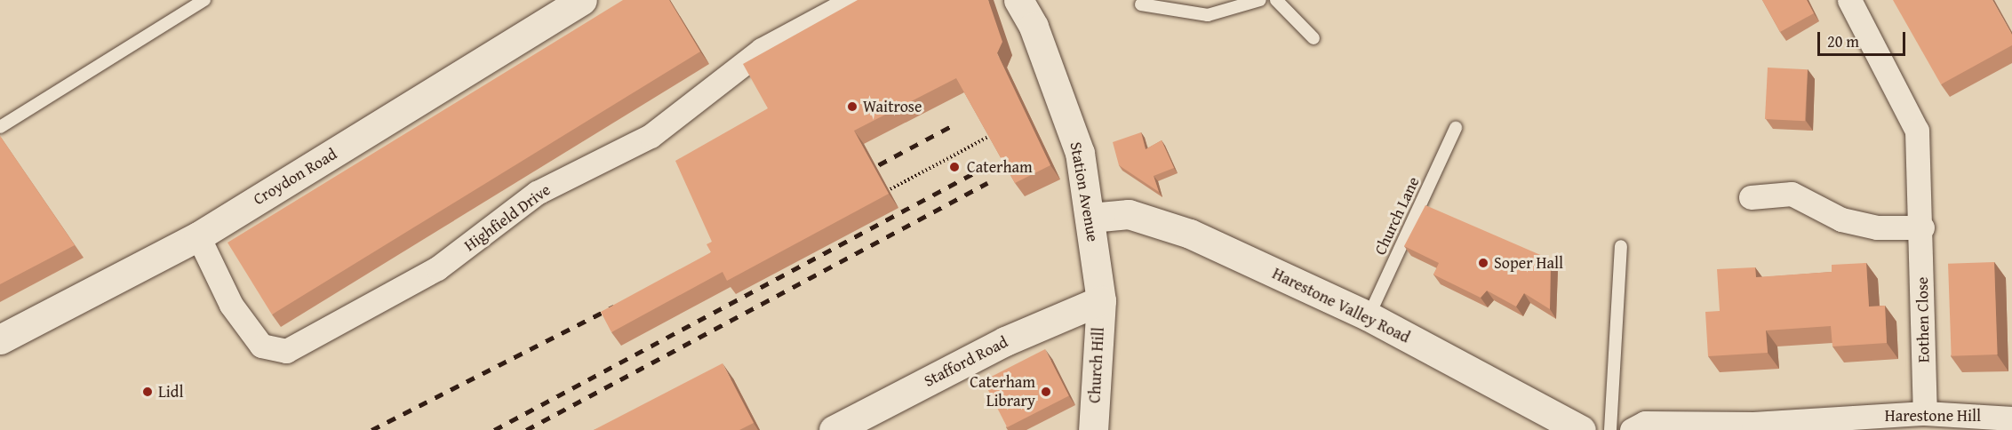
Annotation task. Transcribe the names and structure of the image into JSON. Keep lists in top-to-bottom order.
{
  "streets": {
    "main road": [
      "Croydon Road",
      "Station Avenue",
      "Harestone Valley Road",
      "Stafford Road",
      "Church Hill"
    ],
    "street": ["Highfield Drive", "Eothen Close", "Harestone Hill"],
    "lane": ["Church Lane"]
  },
  "crossings": [
    ["Croydon Road", "Highfield Drive"],
    ["Station Avenue", "Harestone Valley Road"],
    ["Station Avenue", "Stafford Road"],
    ["Station Avenue", "Church Hill"],
    ["Church Lane", "Harestone Valley Road"],
    ["Eothen Close", "Harestone Hill"],
    ["Stafford Road", "Church Hill"]
  ],
  "places": [
    "Waitrose",
    "Caterham",
    "Soper Hall",
    "Lidl",
    "Caterham Library"
  ],
  "scale_bar": "20 m"
}
